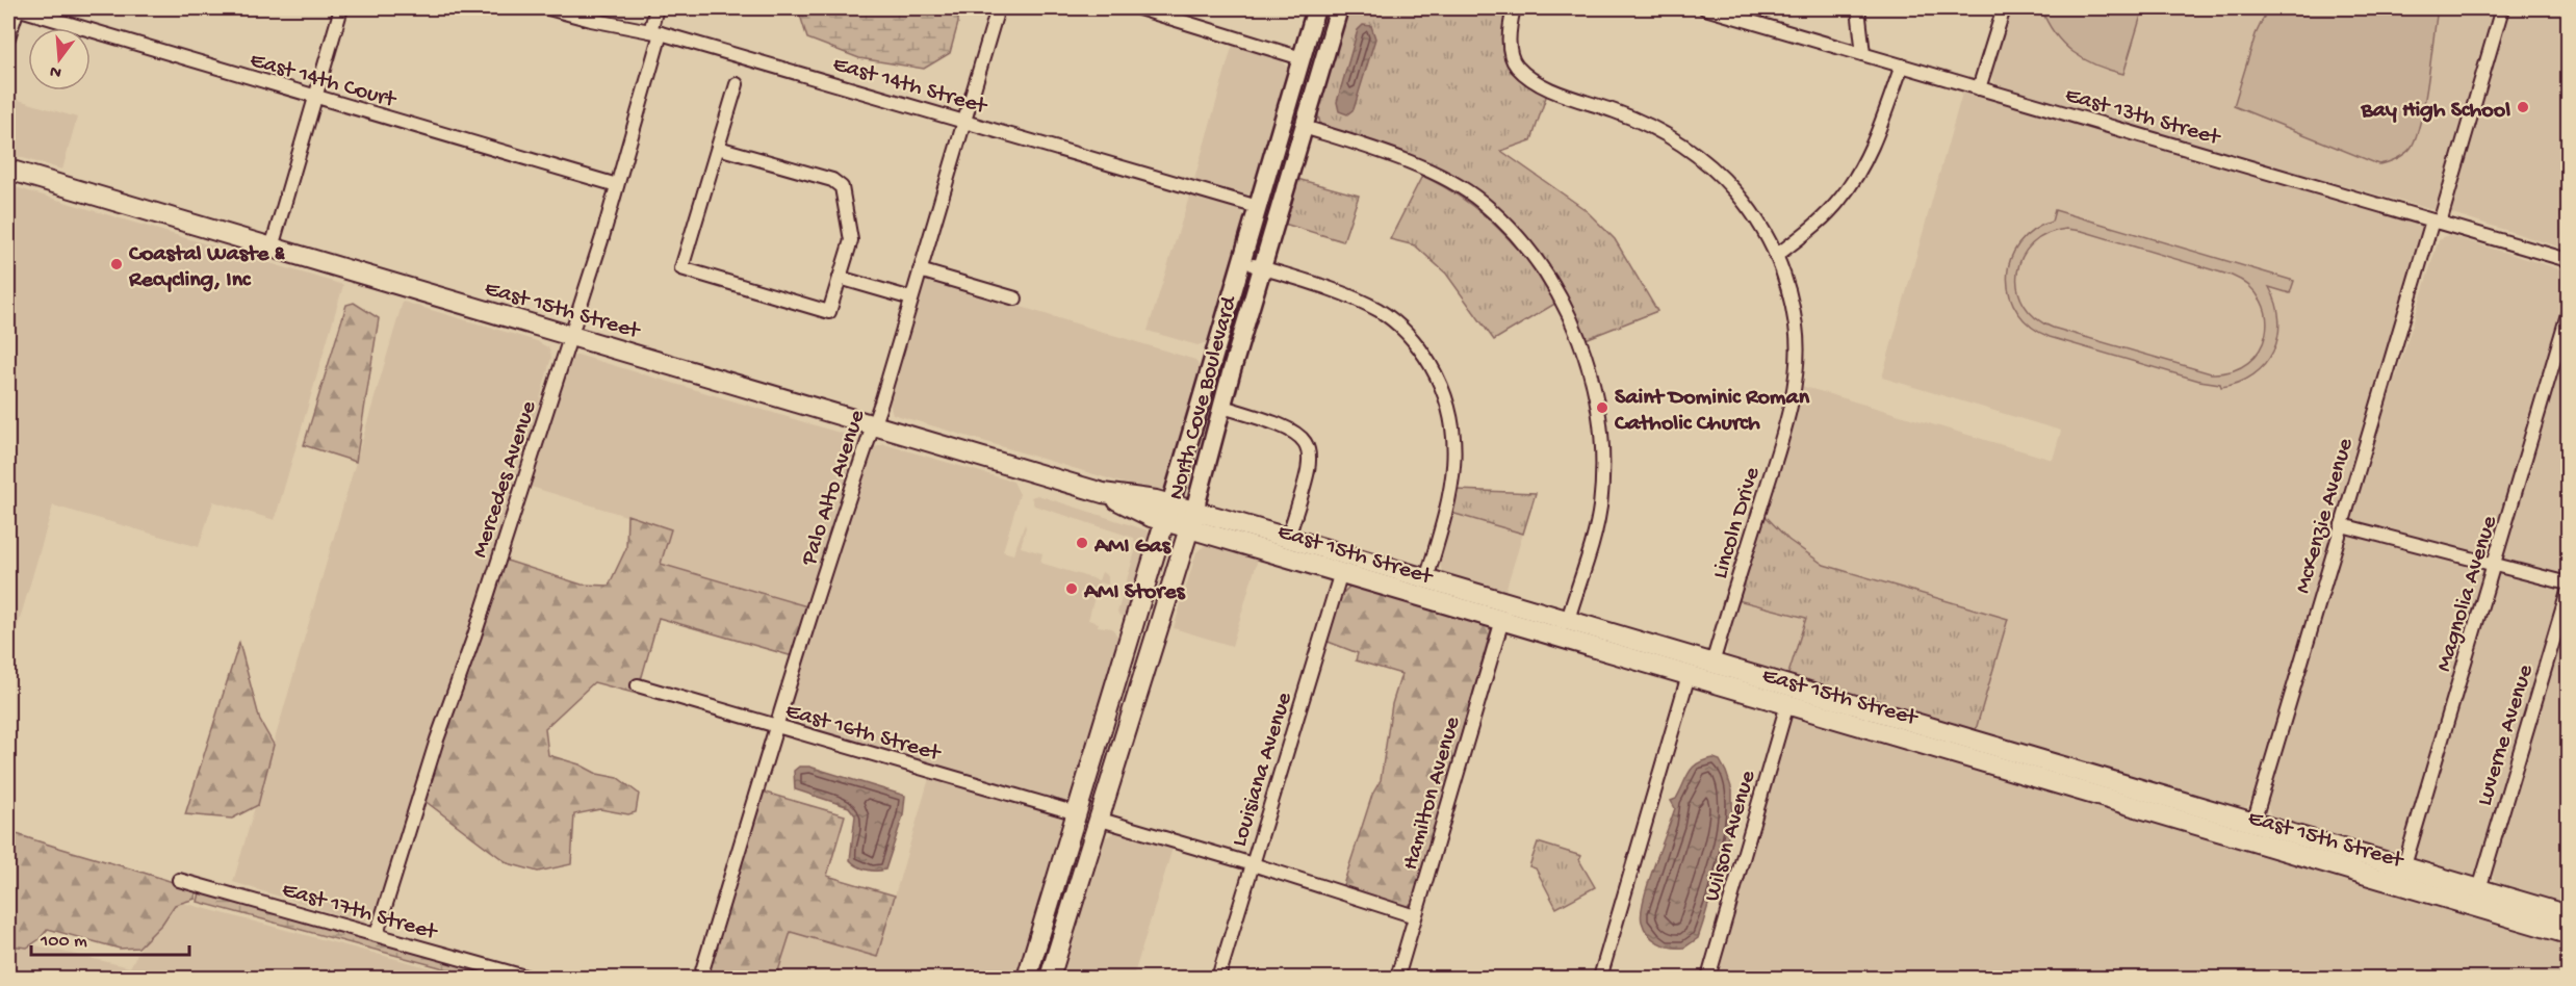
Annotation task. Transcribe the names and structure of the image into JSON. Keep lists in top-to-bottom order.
{
  "streets": {
    "main road": ["East 15th Street", "North Cove Boulevard"],
    "street": [
      "East 14th Court",
      "East 14th Street",
      "East 13th Street",
      "Mercedes Avenue",
      "Palo Alto Avenue",
      "McKenzie Avenue",
      "Lincoln Drive",
      "Magnolia Avenue",
      "East 16th Street",
      "Luverne Avenue",
      "Louisiana Avenue",
      "Hamilton Avenue",
      "Wilson Avenue",
      "East 17th Street"
    ]
  },
  "crossings": [
    ["East 14th Court", "Mercedes Avenue"],
    ["East 14th Street", "North Cove Boulevard"],
    ["East 14th Street", "Mercedes Avenue"],
    ["East 14th Street", "Palo Alto Avenue"],
    ["East 13th Street", "McKenzie Avenue"],
    ["East 15th Street", "North Cove Boulevard"],
    ["East 15th Street", "Mercedes Avenue"],
    ["East 15th Street", "Palo Alto Avenue"],
    ["East 15th Street", "McKenzie Avenue"],
    ["East 15th Street", "Lincoln Drive"],
    ["East 15th Street", "Magnolia Avenue"],
    ["East 15th Street", "Luverne Avenue"],
    ["East 15th Street", "Louisiana Avenue"],
    ["East 15th Street", "Hamilton Avenue"],
    ["East 15th Street", "Wilson Avenue"],
    ["North Cove Boulevard", "East 16th Street"],
    ["Mercedes Avenue", "East 17th Street"],
    ["Palo Alto Avenue", "East 16th Street"]
  ],
  "places": [
    "Bay High School",
    "Coastal Waste & Recycling, Inc",
    "Saint Dominic Roman Catholic Church",
    "AMI Gas",
    "AMI Stores"
  ],
  "scale_bar": "100 m",
  "north": "bottom"
}
